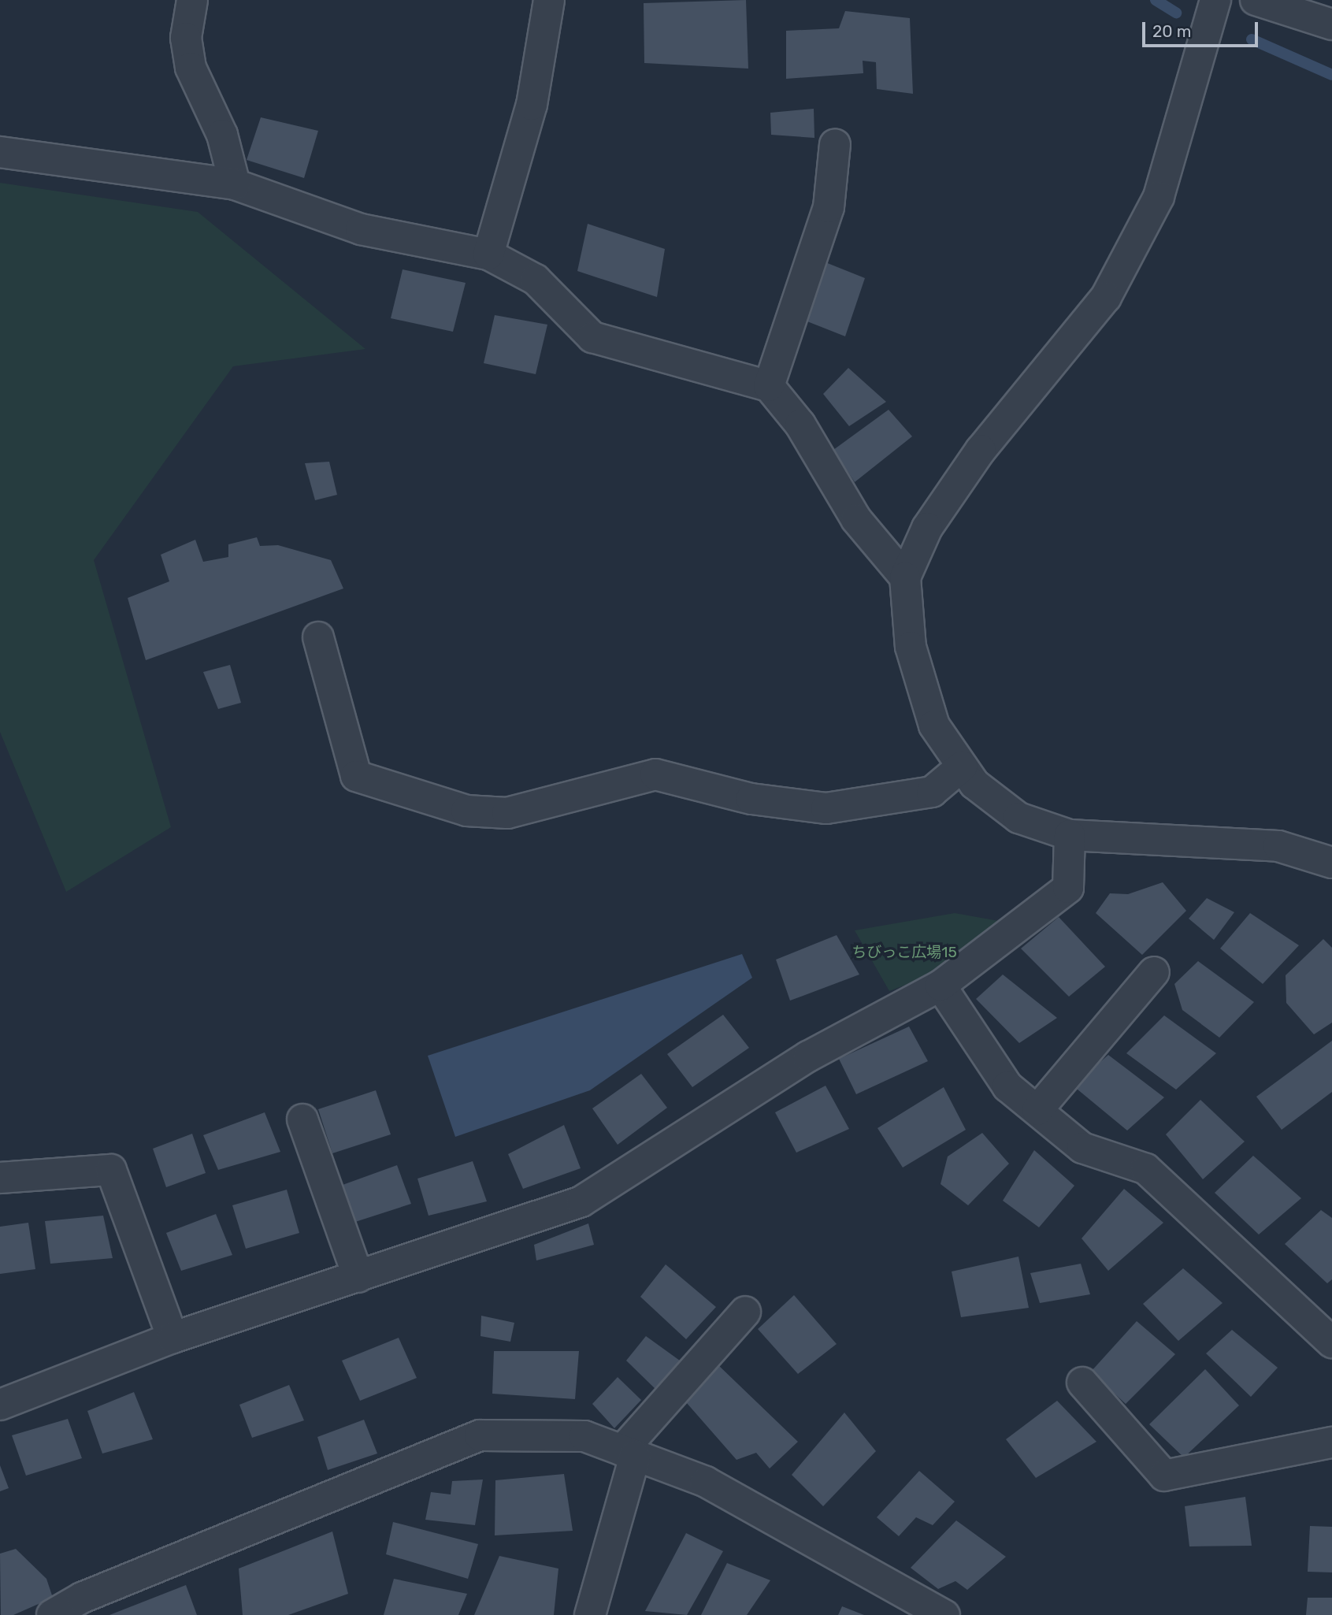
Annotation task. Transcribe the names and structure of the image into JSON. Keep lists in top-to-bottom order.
{
  "parks": ["ちびっこ広場15"],
  "scale_bar": "20 m"
}
